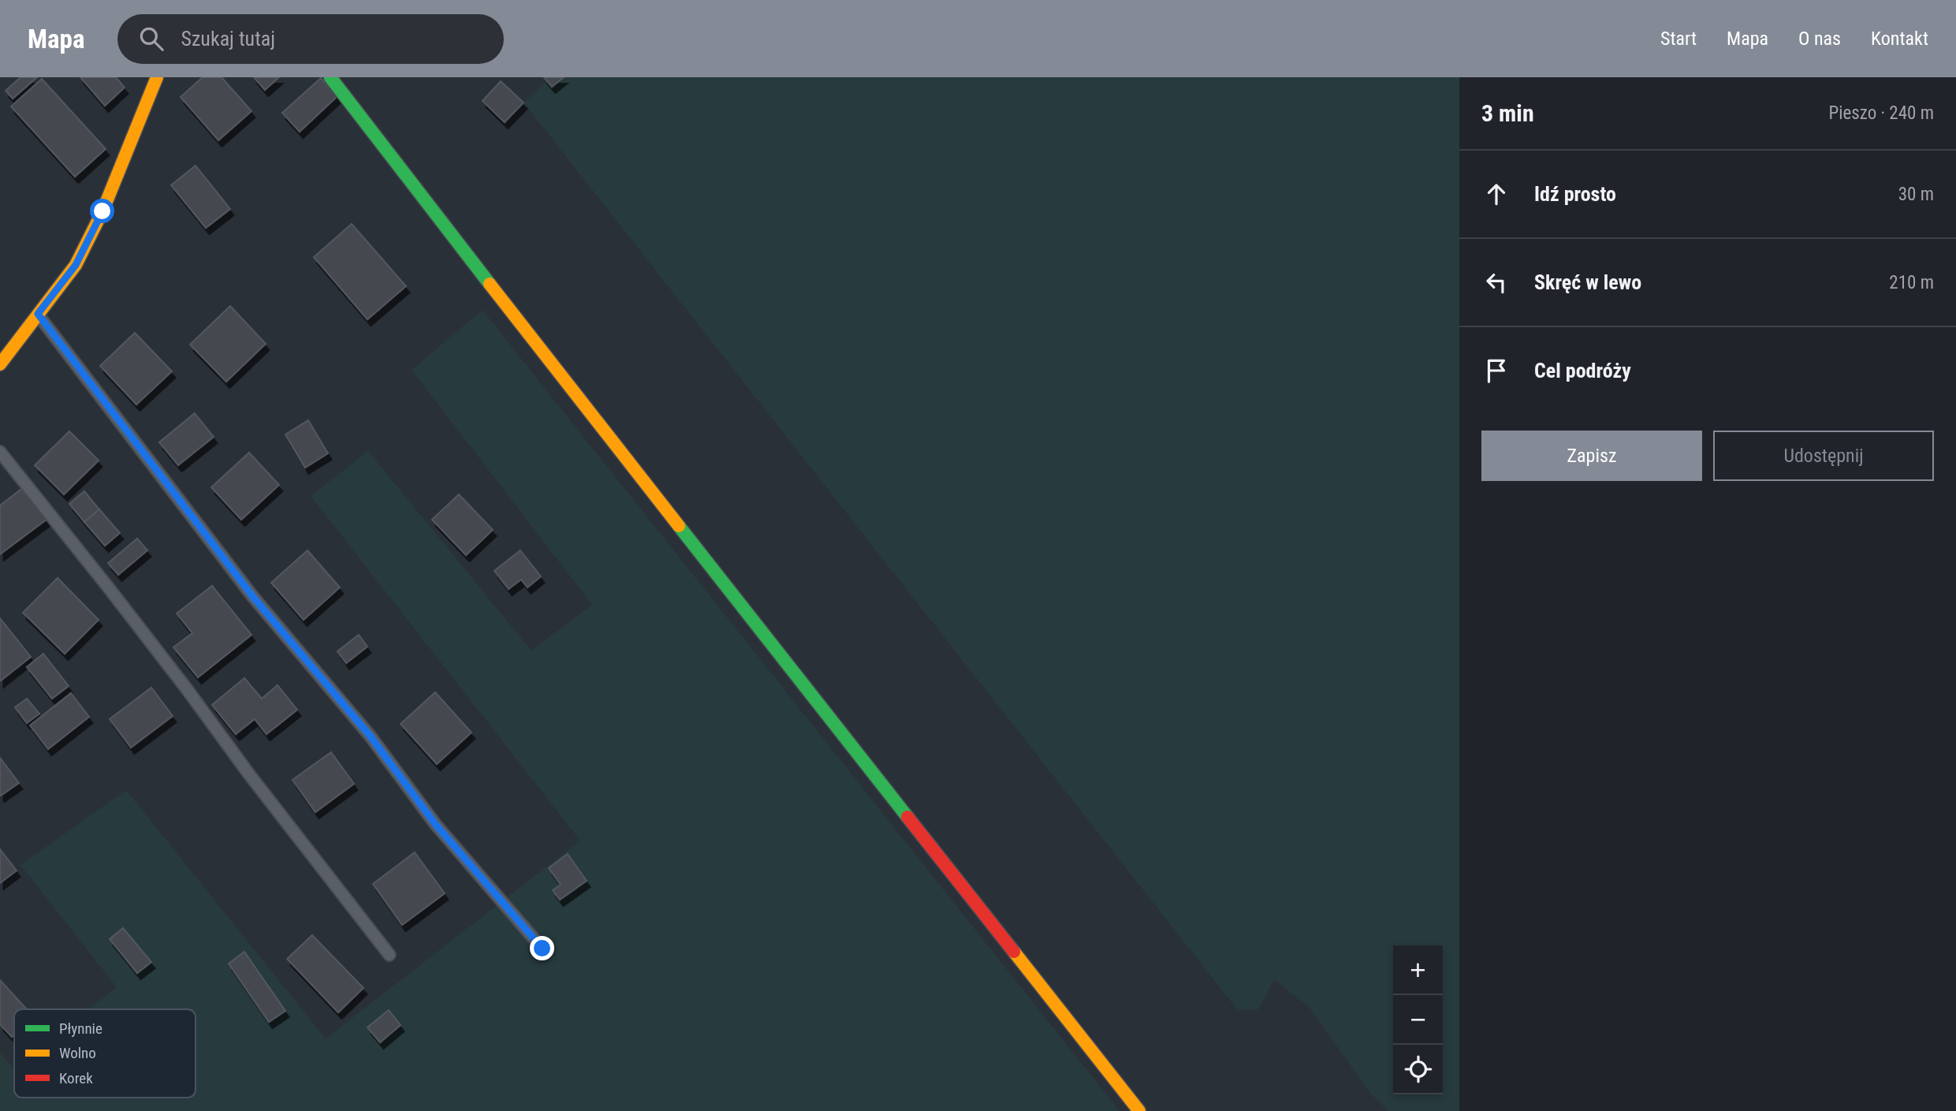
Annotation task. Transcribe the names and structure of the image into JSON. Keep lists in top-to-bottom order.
{
  "legend": ["Płynnie", "Wolno", "Korek"],
  "page": {
    "header": "Mapa",
    "search": "Szukaj tutaj",
    "nav": [
      "Start",
      "Mapa",
      "O nas",
      "Kontakt"
    ],
    "heading": ["3 min", "Pieszo · 240 m"],
    "list": [
      ["Idź prosto", "30 m"],
      ["Skręć w lewo", "210 m"],
      "Cel podróży"
    ],
    "buttons": ["Zapisz", "Udostępnij"],
    "map_buttons": ["+", "−"]
  }
}
